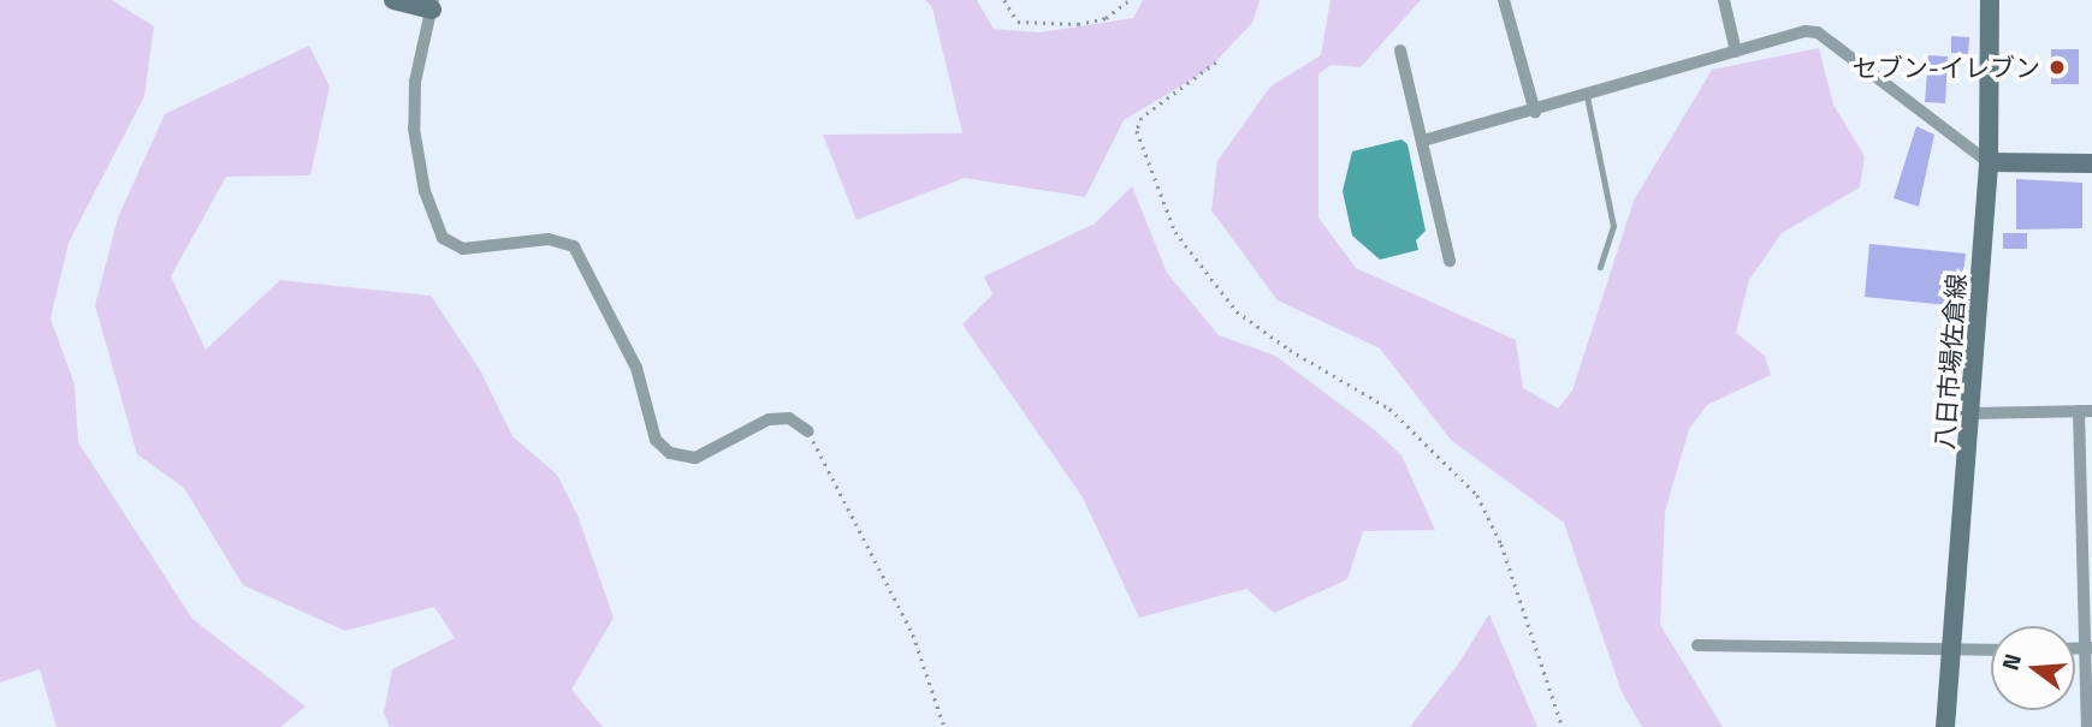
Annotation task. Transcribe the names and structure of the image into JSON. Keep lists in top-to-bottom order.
{
  "streets": {
    "main road": ["八日市場佐倉線"]
  },
  "places": ["セブン-イレブン"],
  "north": "left"
}
